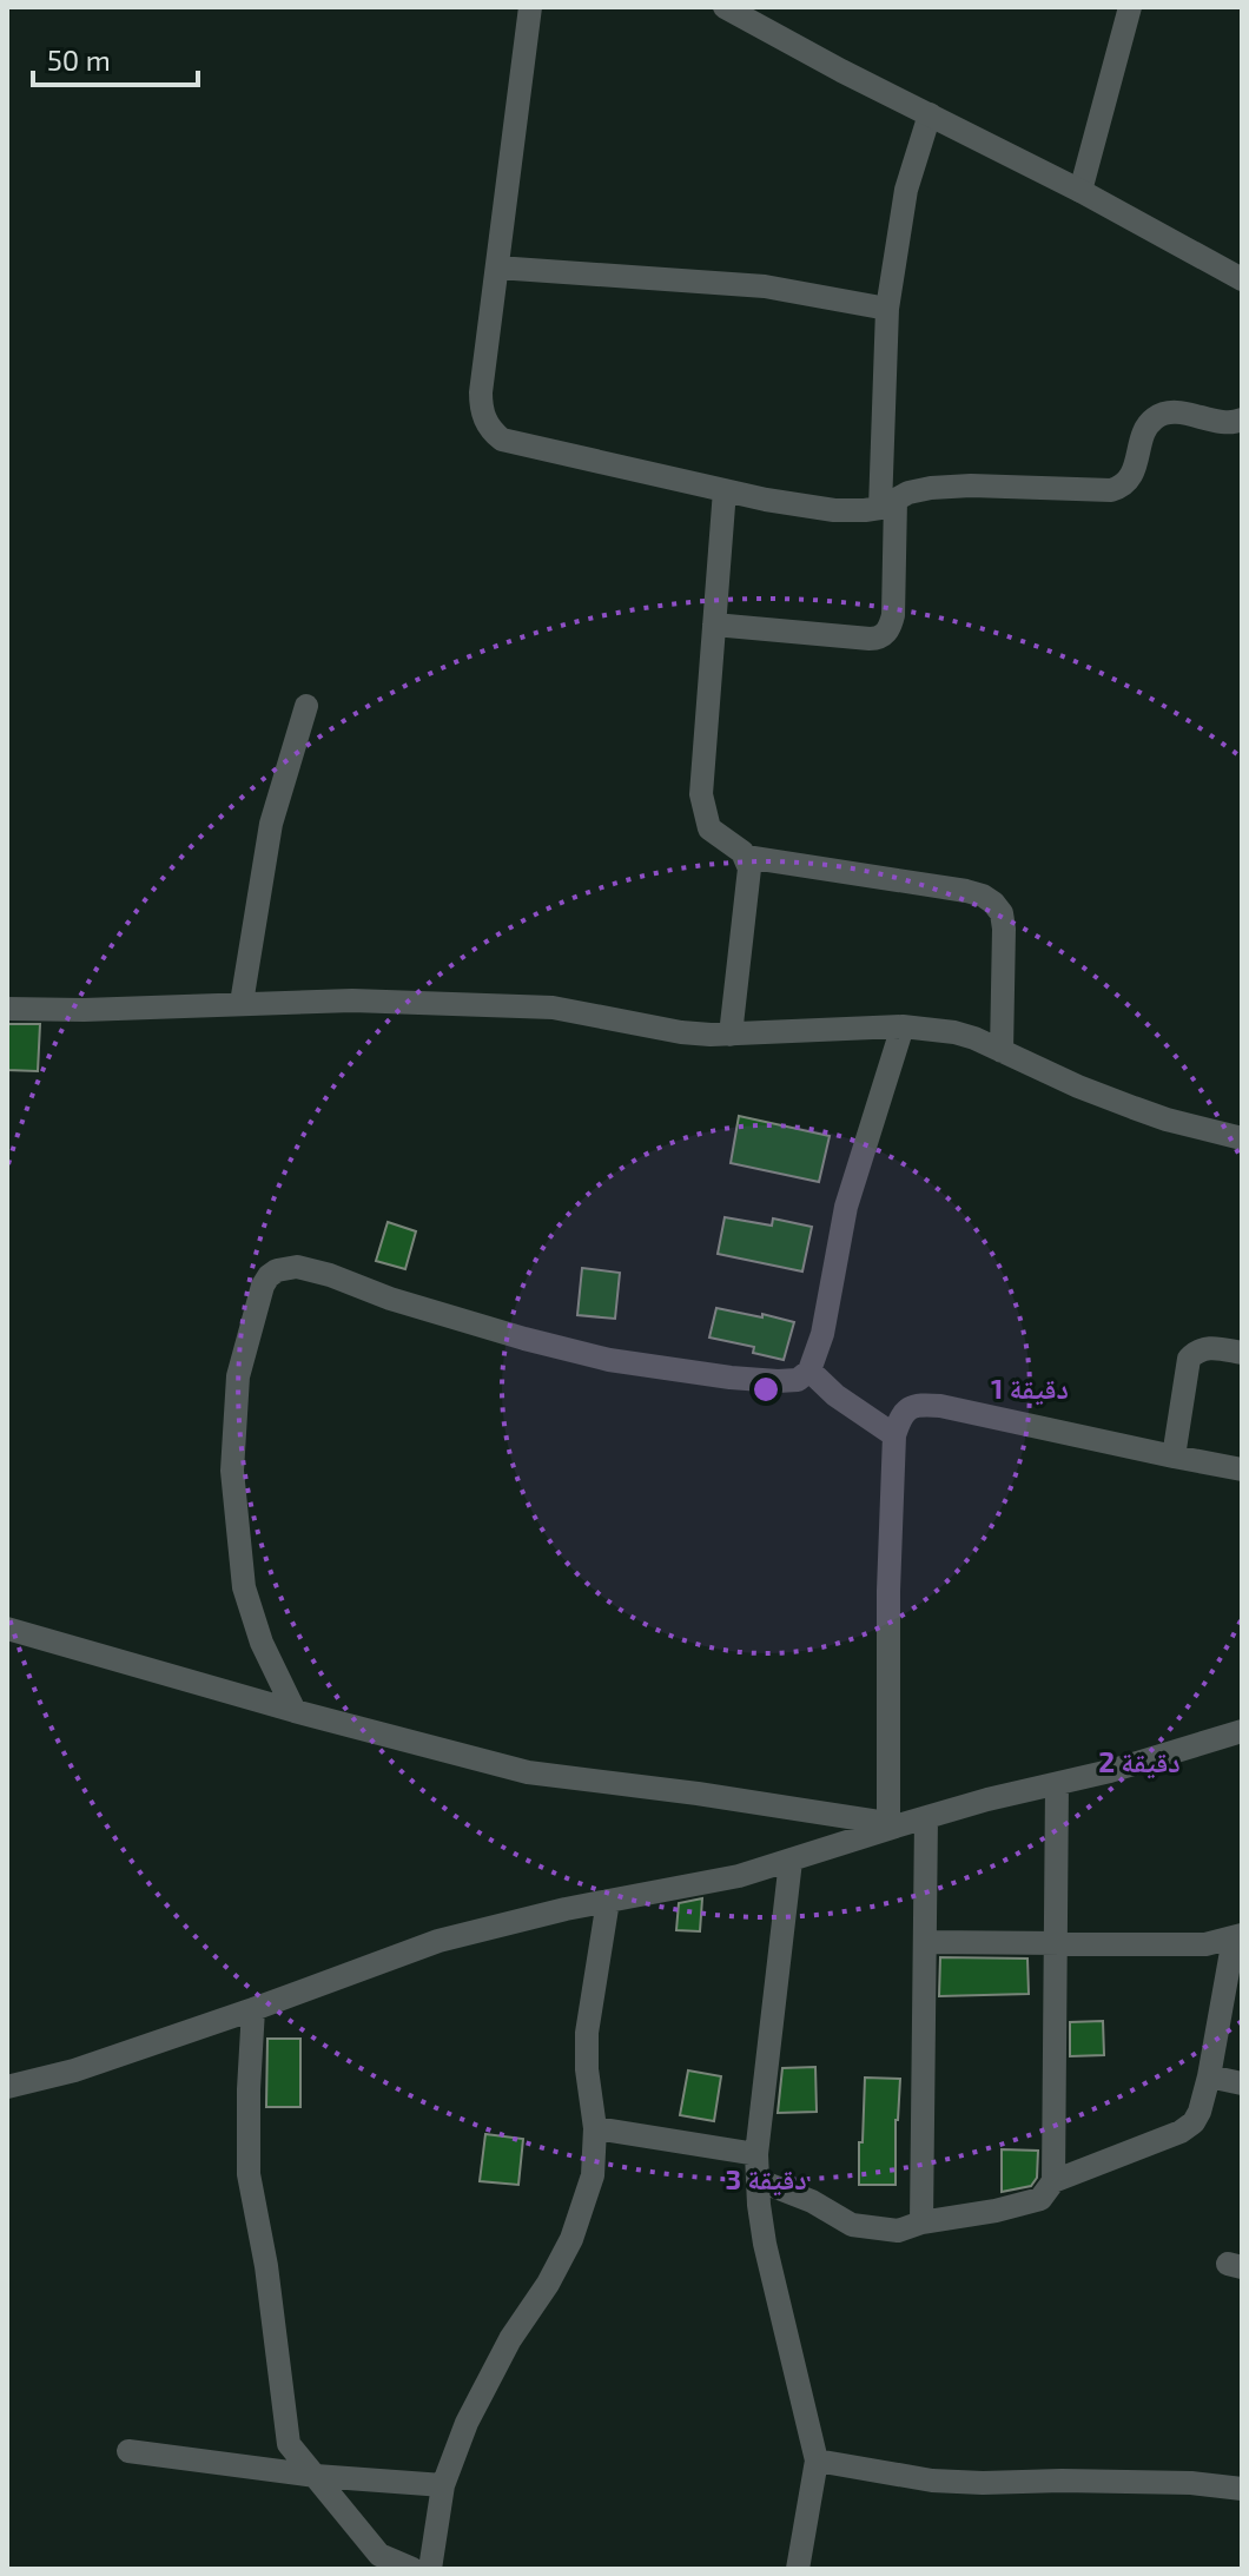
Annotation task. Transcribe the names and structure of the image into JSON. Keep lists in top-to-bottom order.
{
  "scale_bar": "50 m",
  "rings": ["1 دقيقة", "2 دقيقة", "3 دقيقة"]
}
